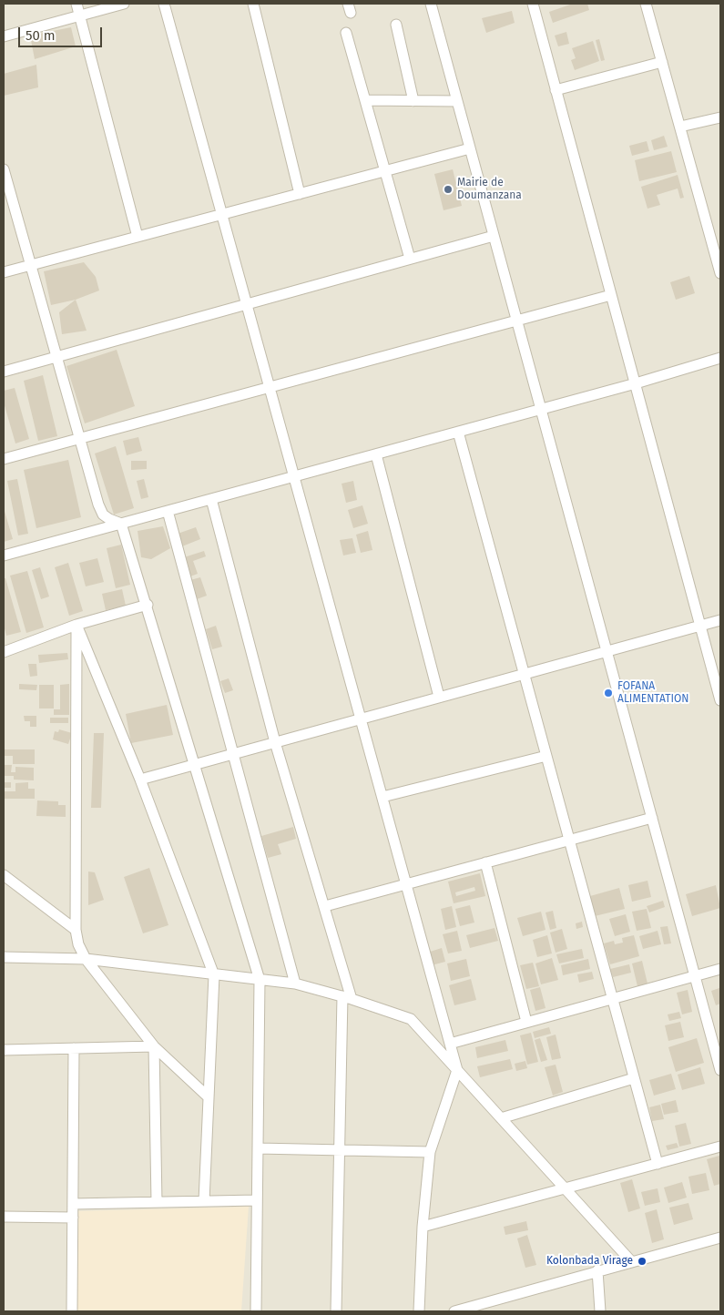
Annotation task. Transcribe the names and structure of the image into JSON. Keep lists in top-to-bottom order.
{
  "places": ["Mairie de Doumanzana", "FOFANA ALIMENTATION", "Kolonbada Virage"],
  "scale_bar": "50 m"
}
